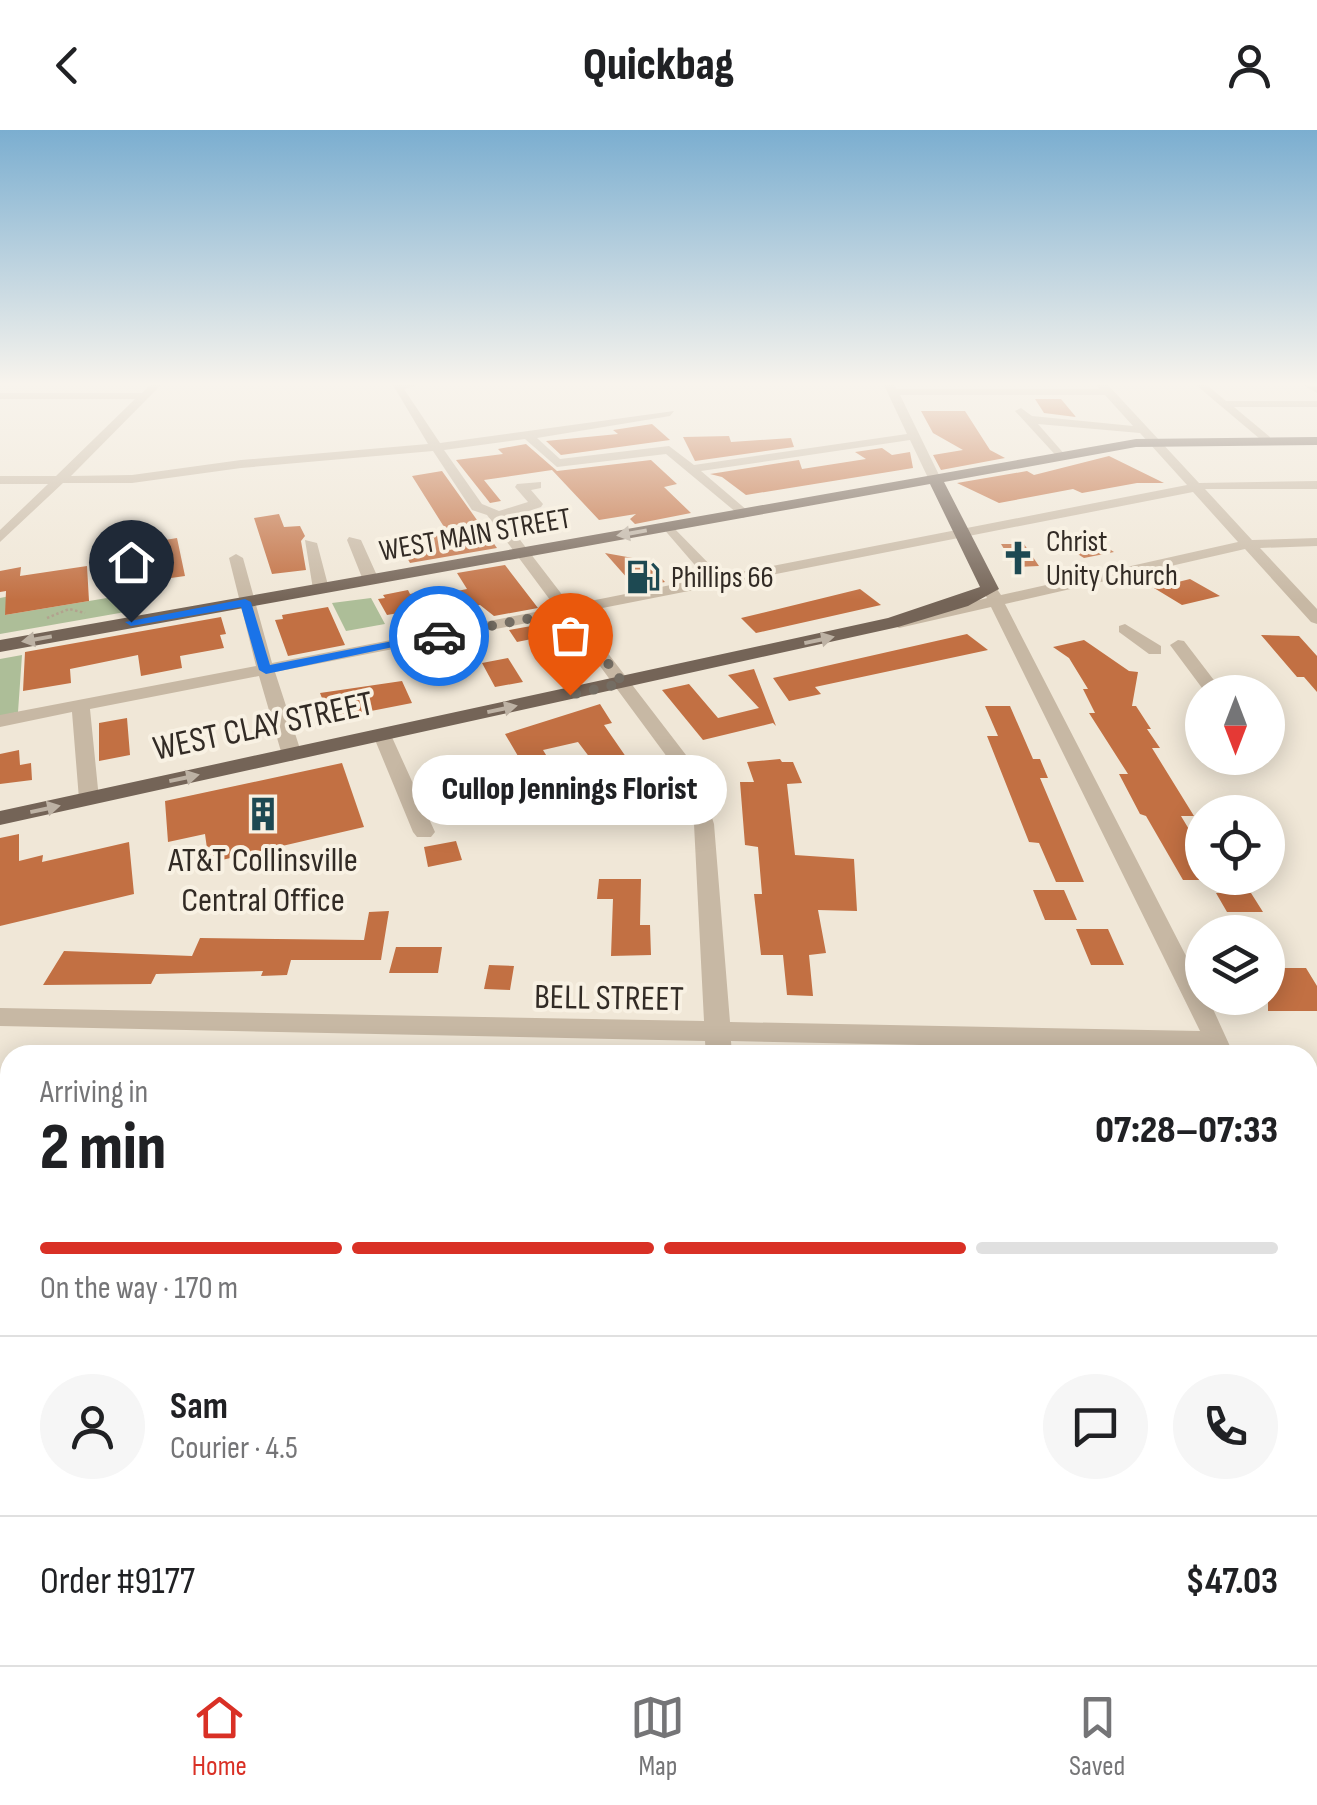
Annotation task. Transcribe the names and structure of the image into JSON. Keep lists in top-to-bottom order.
{
  "streets": {
    "main road": ["WEST MAIN STREET", "WEST CLAY STREET"],
    "street": ["BELL STREET"]
  },
  "one_way": ["WEST MAIN STREET"],
  "places": {
    "church": ["Christ Unity Church"],
    "fuel station": ["Phillips 66"],
    "other": ["Cullop Jennings Florist"],
    "building": ["AT&T Collinsville Central Office"]
  },
  "north": "bottom",
  "page": {
    "header": "Quickbag",
    "bubble": "Cullop Jennings Florist",
    "heading": ["2 min", "Arriving in", "07:28–07:33"],
    "panel": [
      "Sam",
      "Courier · 4.5",
      "Order #9177",
      "$47.03"
    ],
    "bar": "On the way · 170 m",
    "tabs": ["Home", "Map", "Saved"]
  }
}
